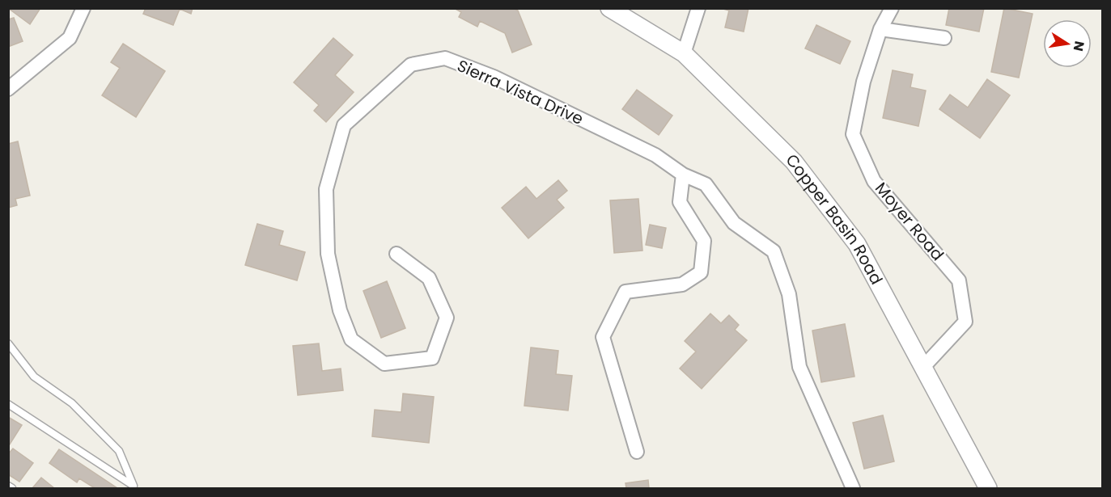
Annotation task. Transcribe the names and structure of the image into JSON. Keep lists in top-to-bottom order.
{
  "streets": {
    "street": ["Sierra Vista Drive", "Copper Basin Road", "Moyer Road"]
  },
  "crossings": [
    ["Copper Basin Road", "Moyer Road"]
  ],
  "north": "right"
}
